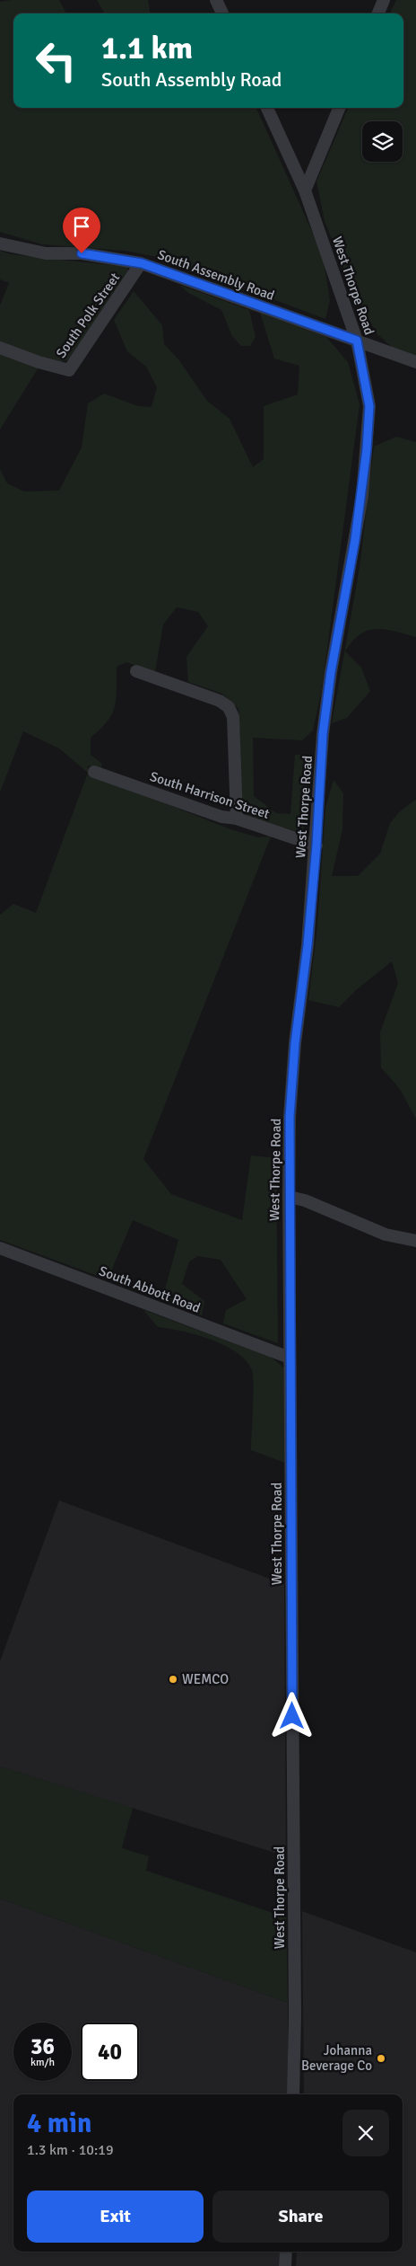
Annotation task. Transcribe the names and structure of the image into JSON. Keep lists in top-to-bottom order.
{
  "streets": {
    "street": [
      "South Assembly Road",
      "West Thorpe Road",
      "South Polk Street",
      "South Harrison Street",
      "South Abbott Road"
    ]
  },
  "crossings": [
    ["South Assembly Road", "West Thorpe Road"],
    ["South Assembly Road", "South Polk Street"],
    ["West Thorpe Road", "South Harrison Street"],
    ["West Thorpe Road", "South Abbott Road"]
  ],
  "places": ["WEMCO", "Johanna Beverage Co"],
  "page": {
    "turn": ["1.1 km", "South Assembly Road"],
    "speed": "36 km/h",
    "limit": "40",
    "heading": ["4 min", "1.3 km · 10:19"],
    "buttons": ["Exit", "Share"]
  }
}
